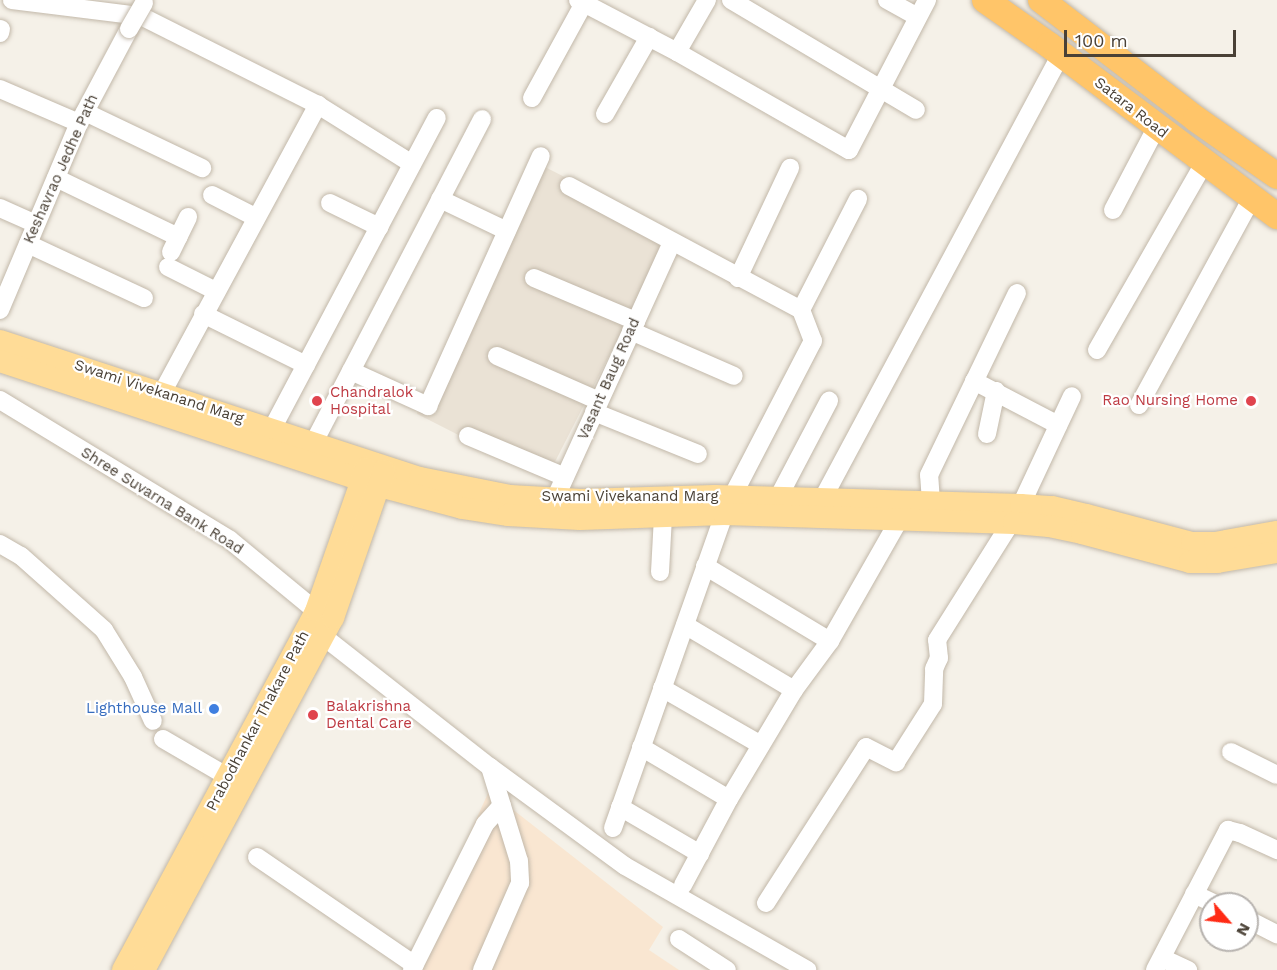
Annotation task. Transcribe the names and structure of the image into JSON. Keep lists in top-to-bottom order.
{
  "streets": {
    "highway": ["Satara Road"],
    "main road": ["Swami Vivekanand Marg", "Prabodhankar Thakare Path"],
    "street": ["Keshavrao Jedhe Path", "Vasant Baug Road", "Shree Suvarna Bank Road"]
  },
  "crossings": [
    ["Vasant Baug Road", "Swami Vivekanand Marg"],
    ["Swami Vivekanand Marg", "Prabodhankar Thakare Path"],
    ["Shree Suvarna Bank Road", "Prabodhankar Thakare Path"]
  ],
  "places": [
    "Chandralok Hospital",
    "Rao Nursing Home",
    "Lighthouse Mall",
    "Balakrishna Dental Care"
  ],
  "scale_bar": "100 m",
  "north": "bottom right"
}
